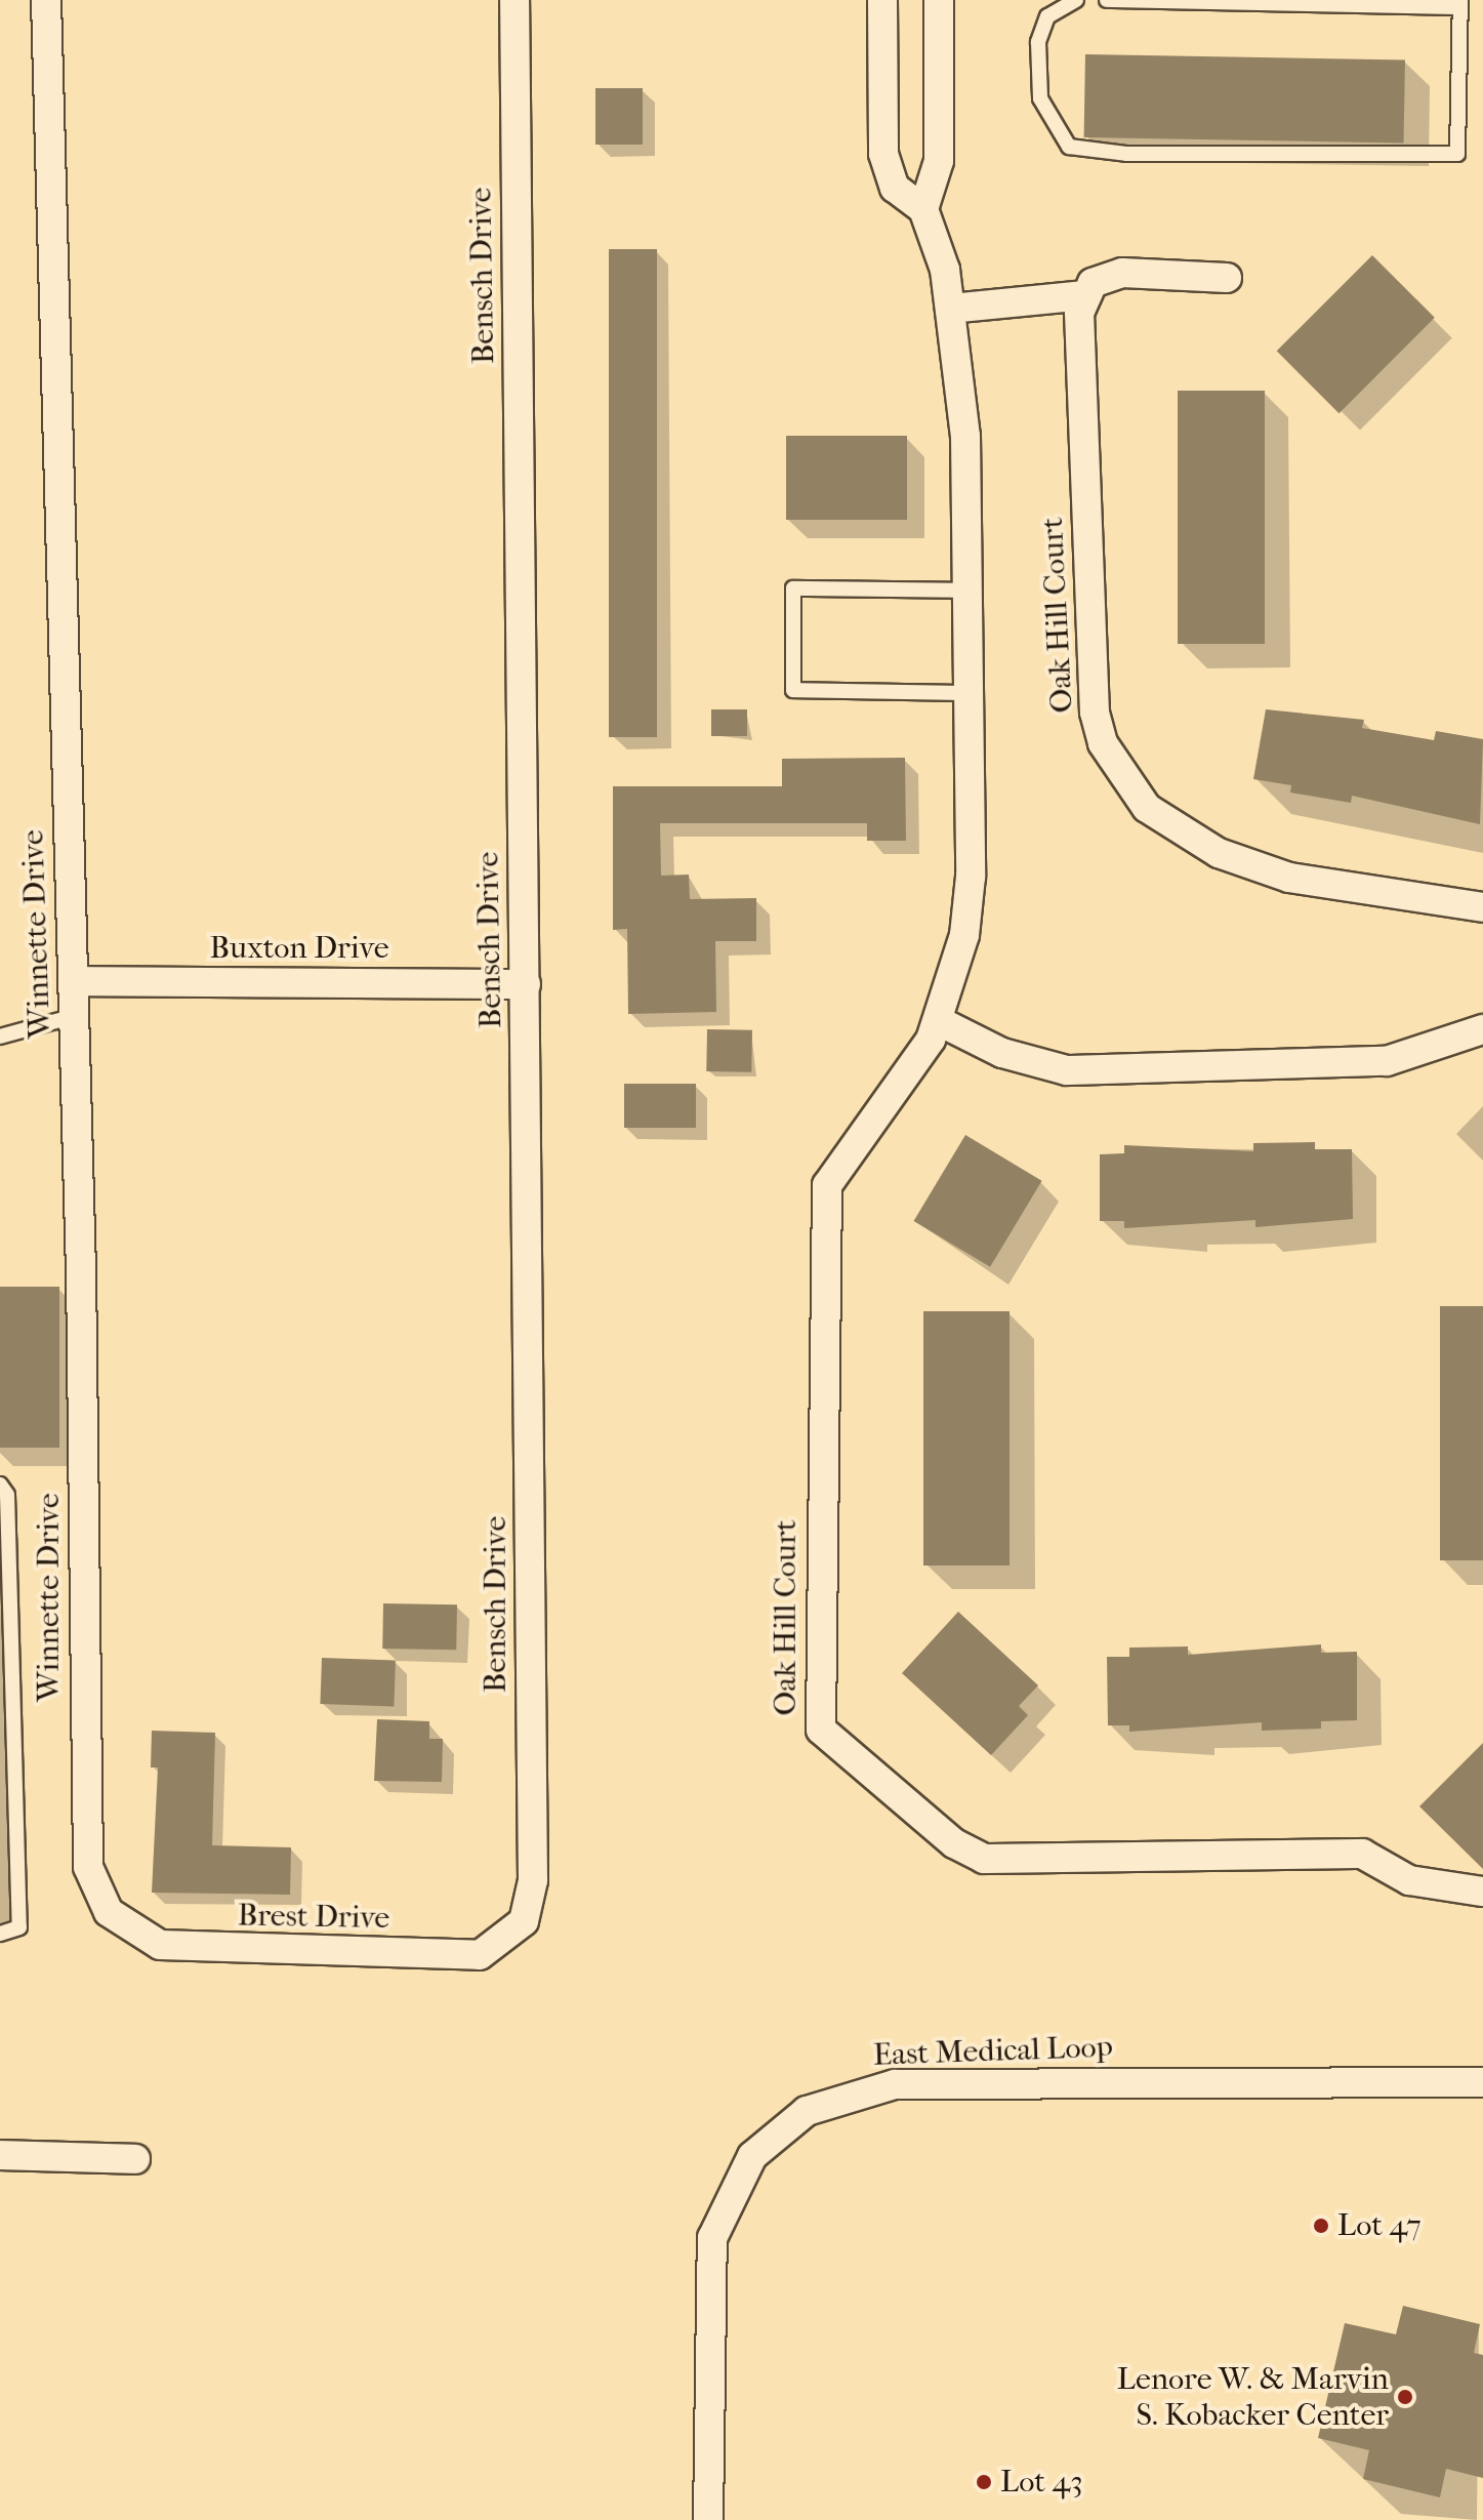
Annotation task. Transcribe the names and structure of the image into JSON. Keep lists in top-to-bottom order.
{
  "streets": {
    "street": [
      "Bensch Drive",
      "Oak Hill Court",
      "Winnette Drive",
      "Buxton Drive",
      "Brest Drive",
      "East Medical Loop"
    ]
  },
  "crossings": [
    ["Bensch Drive", "Buxton Drive"],
    ["Bensch Drive", "Brest Drive"],
    ["Winnette Drive", "Buxton Drive"],
    ["Winnette Drive", "Brest Drive"]
  ],
  "places": ["Lot 47", "Lenore W. & Marvin S. Kobacker Center", "Lot 43"]
}
